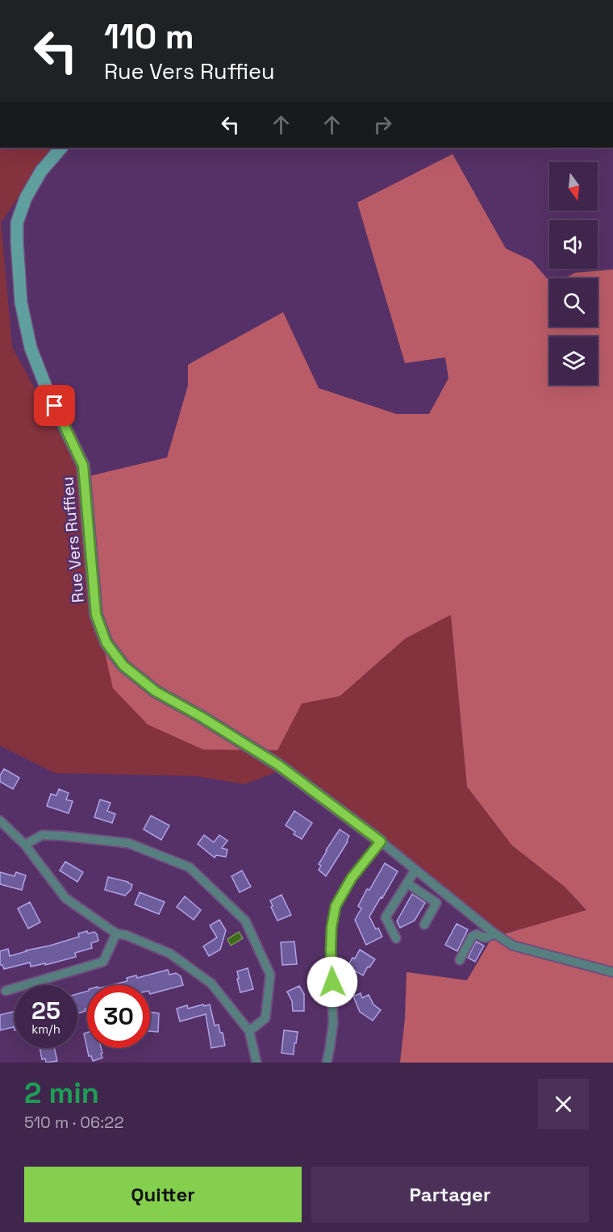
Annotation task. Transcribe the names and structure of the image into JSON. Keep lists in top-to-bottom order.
{
  "streets": {
    "street": ["Rue Vers Ruffieu"]
  },
  "north": "bottom",
  "page": {
    "turn": ["110 m", "Rue Vers Ruffieu"],
    "speed": "25 km/h",
    "limit": "30",
    "heading": ["2 min", "510 m · 06:22"],
    "buttons": ["Quitter", "Partager"]
  }
}
